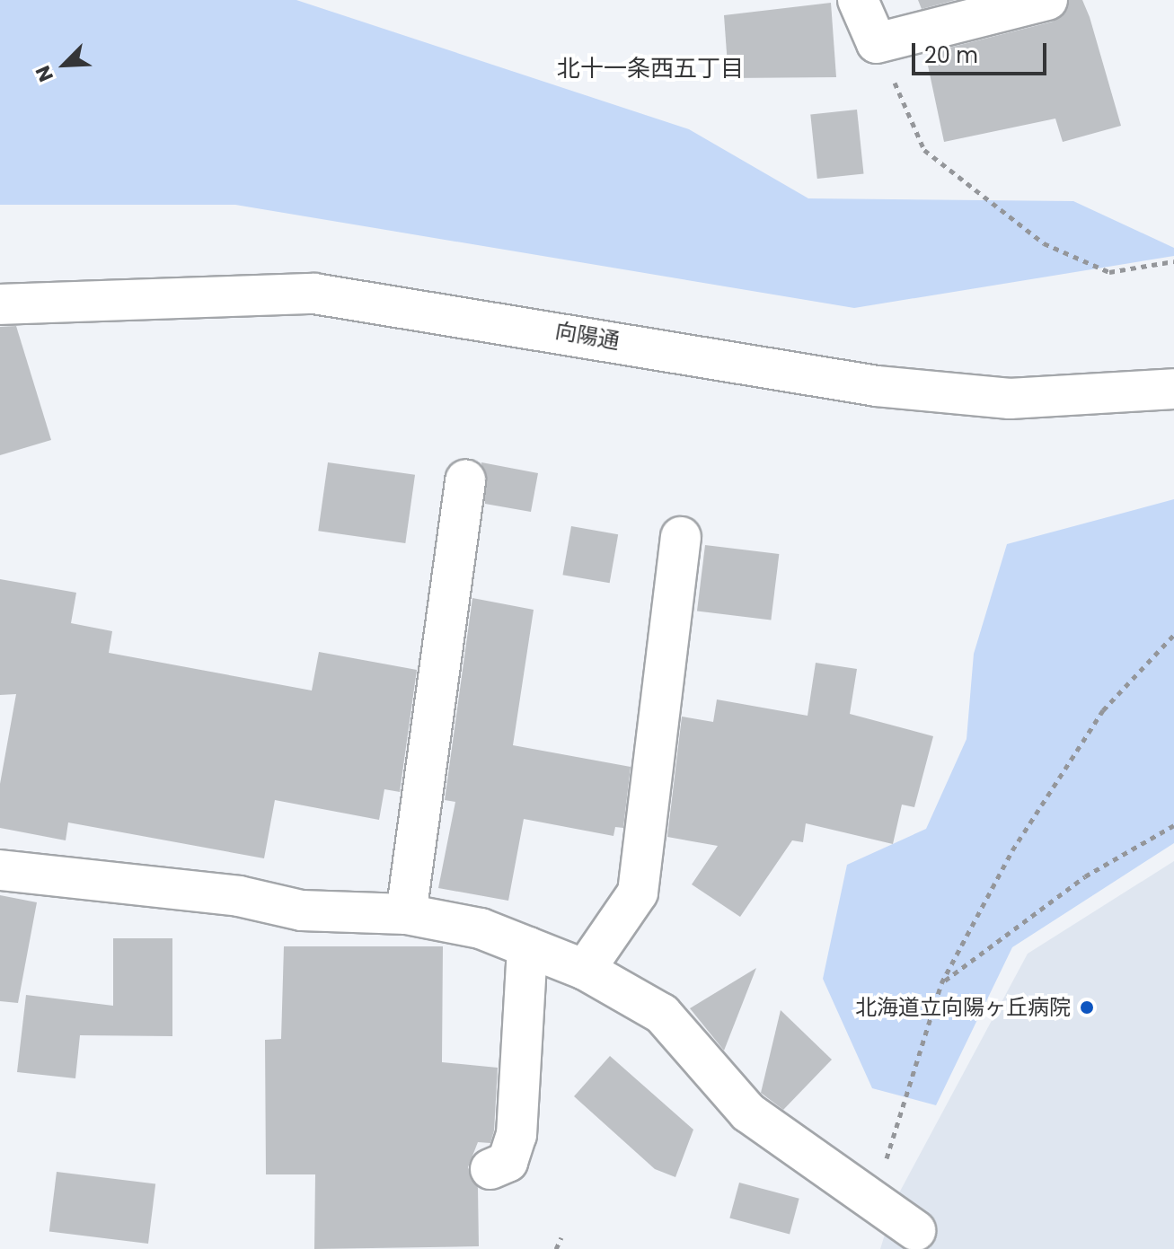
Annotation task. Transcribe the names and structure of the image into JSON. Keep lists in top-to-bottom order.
{
  "streets": {
    "street": ["向陽通"]
  },
  "districts": ["北十一条西五丁目"],
  "places": ["北海道立向陽ヶ丘病院"],
  "scale_bar": "20 m",
  "north": "bottom left"
}
